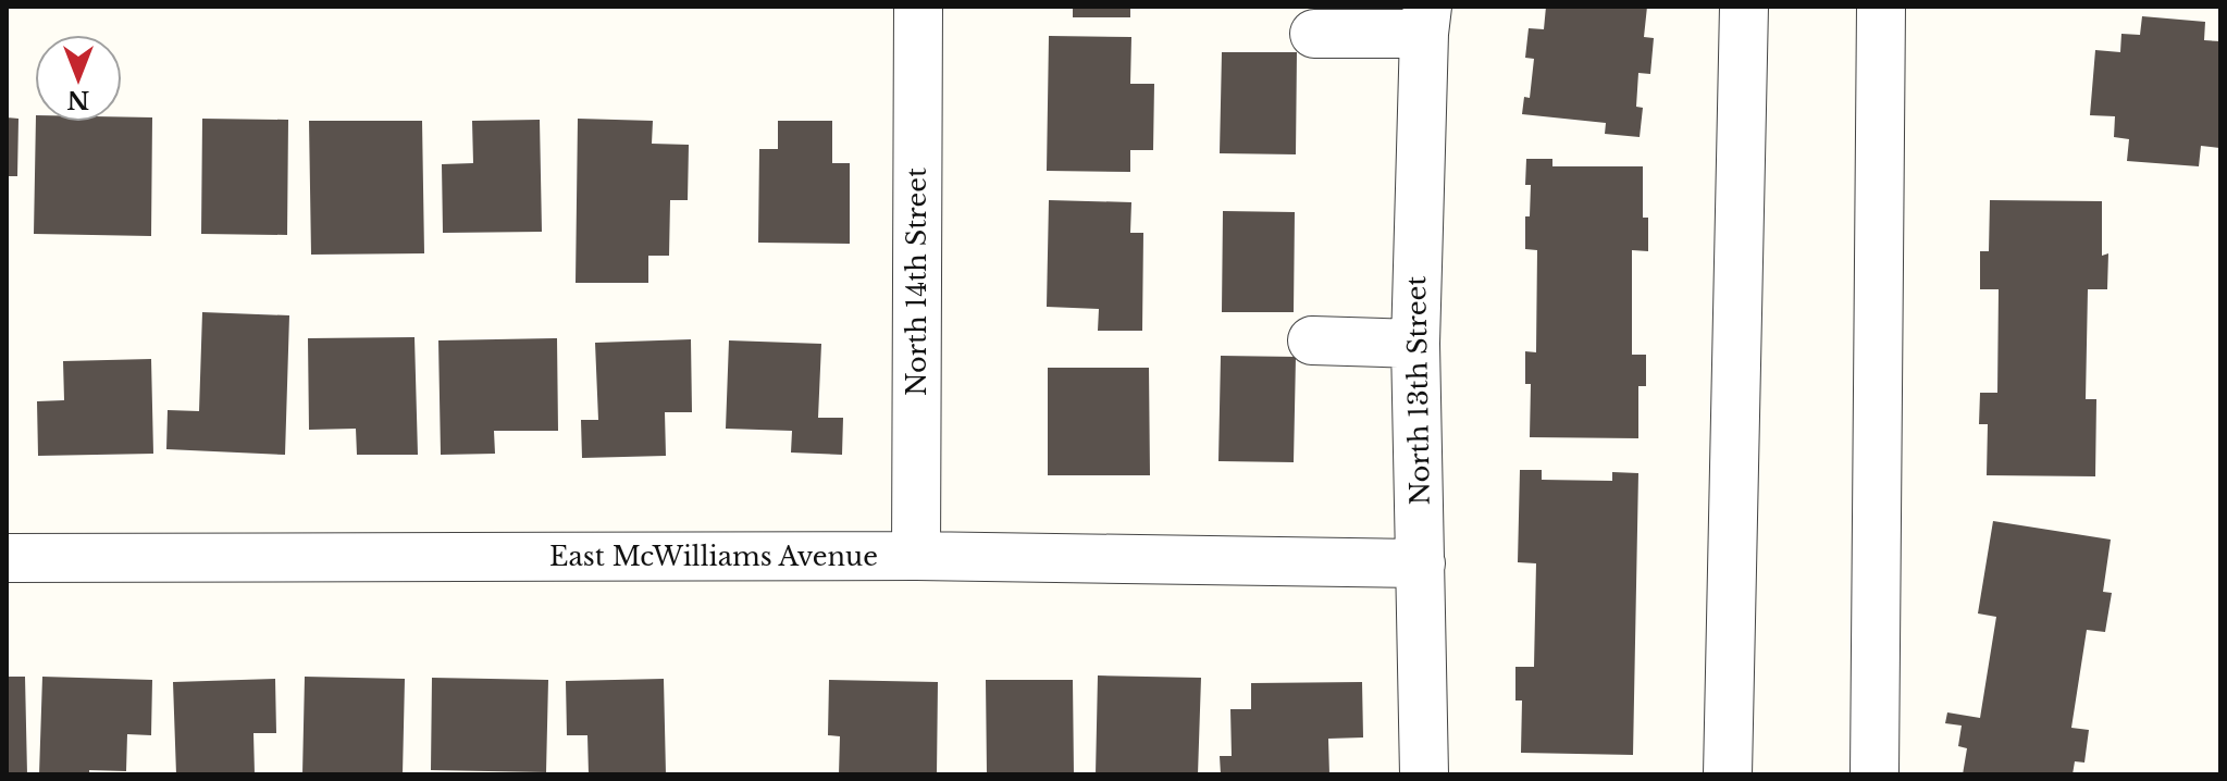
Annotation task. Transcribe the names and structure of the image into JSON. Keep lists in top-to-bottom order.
{
  "streets": {
    "street": ["North 14th Street", "North 13th Street", "East McWilliams Avenue"]
  },
  "crossings": [
    ["North 14th Street", "East McWilliams Avenue"],
    ["North 13th Street", "East McWilliams Avenue"]
  ],
  "north": "bottom"
}
